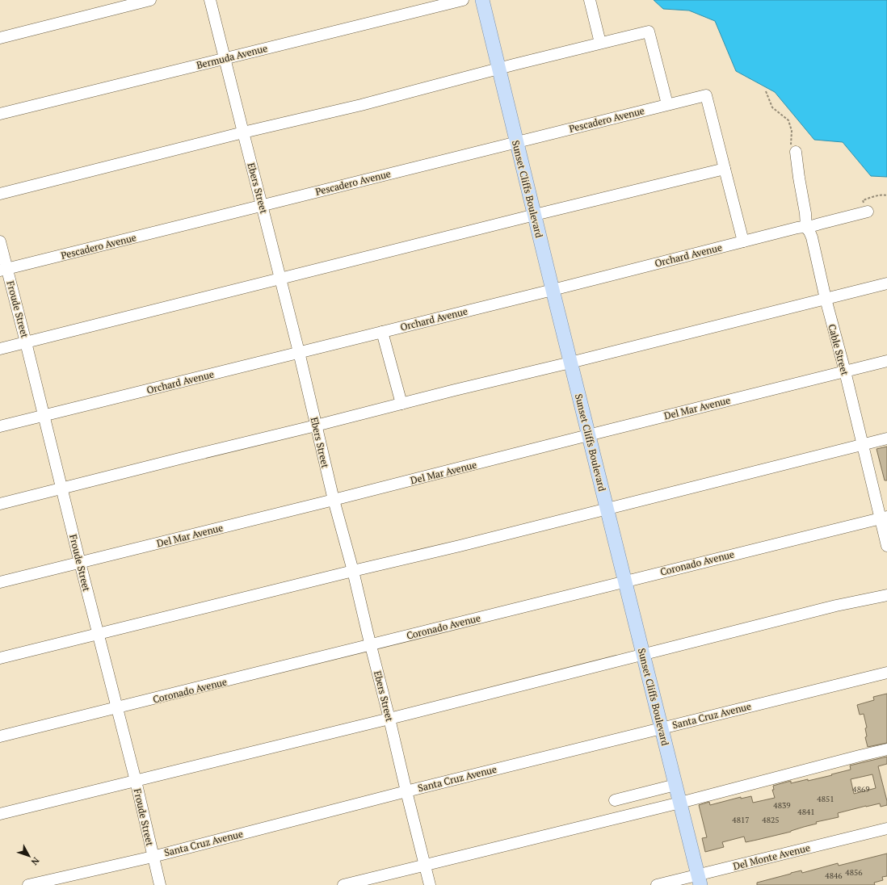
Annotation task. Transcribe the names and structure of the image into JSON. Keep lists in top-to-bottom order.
{
  "streets": {
    "main road": ["Sunset Cliffs Boulevard"],
    "street": [
      "Bermuda Avenue",
      "Pescadero Avenue",
      "Ebers Street",
      "Orchard Avenue",
      "Froude Street",
      "Cable Street",
      "Del Mar Avenue",
      "Coronado Avenue",
      "Santa Cruz Avenue",
      "Del Monte Avenue"
    ]
  },
  "crossings": [
    ["Bermuda Avenue", "Ebers Street"],
    ["Pescadero Avenue", "Ebers Street"],
    ["Pescadero Avenue", "Sunset Cliffs Boulevard"],
    ["Pescadero Avenue", "Froude Street"],
    ["Ebers Street", "Orchard Avenue"],
    ["Ebers Street", "Del Mar Avenue"],
    ["Ebers Street", "Coronado Avenue"],
    ["Ebers Street", "Santa Cruz Avenue"],
    ["Sunset Cliffs Boulevard", "Orchard Avenue"],
    ["Sunset Cliffs Boulevard", "Del Mar Avenue"],
    ["Sunset Cliffs Boulevard", "Coronado Avenue"],
    ["Sunset Cliffs Boulevard", "Santa Cruz Avenue"],
    ["Sunset Cliffs Boulevard", "Del Monte Avenue"],
    ["Orchard Avenue", "Froude Street"],
    ["Orchard Avenue", "Cable Street"],
    ["Froude Street", "Del Mar Avenue"],
    ["Froude Street", "Coronado Avenue"],
    ["Froude Street", "Santa Cruz Avenue"],
    ["Cable Street", "Del Mar Avenue"],
    ["Cable Street", "Coronado Avenue"]
  ],
  "house_numbers": [
    "4869",
    "4851",
    "4839",
    "4841",
    "4817",
    "4825",
    "4856",
    "4846"
  ],
  "north": "bottom right"
}
